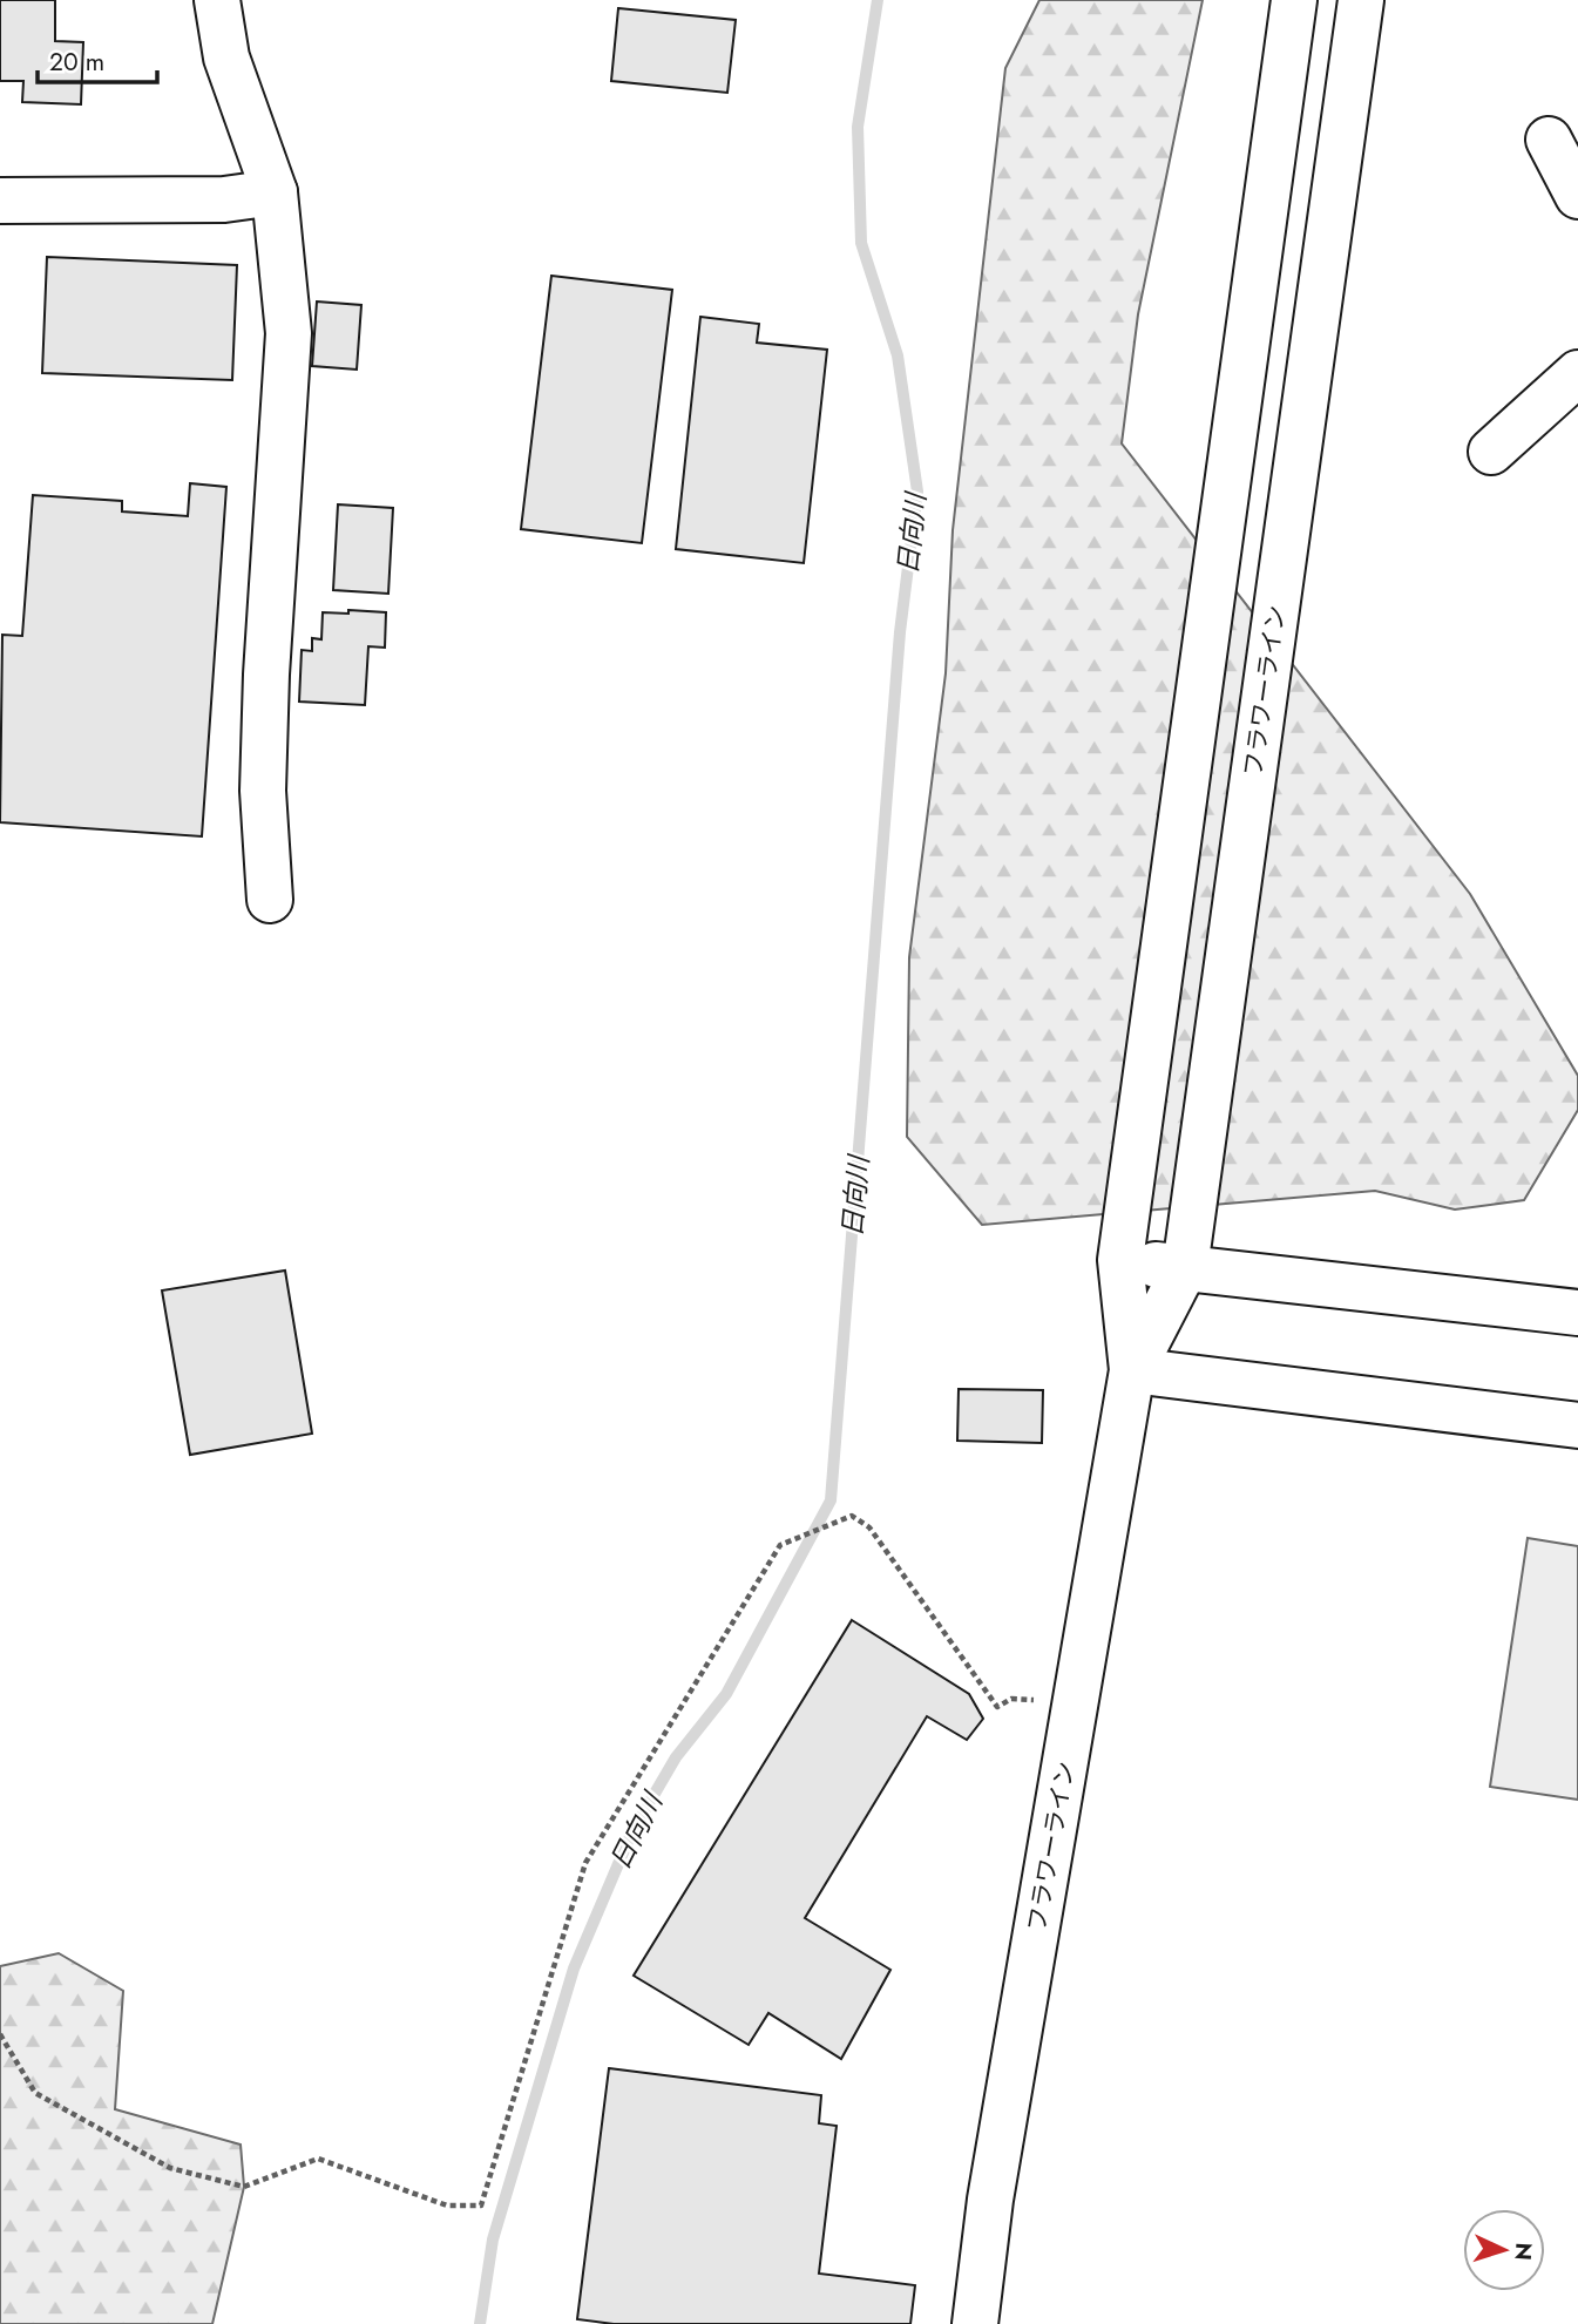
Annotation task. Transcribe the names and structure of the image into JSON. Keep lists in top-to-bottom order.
{
  "streets": {
    "street": ["フラワーライン"]
  },
  "water": ["日向川"],
  "scale_bar": "20 m",
  "north": "right"
}
